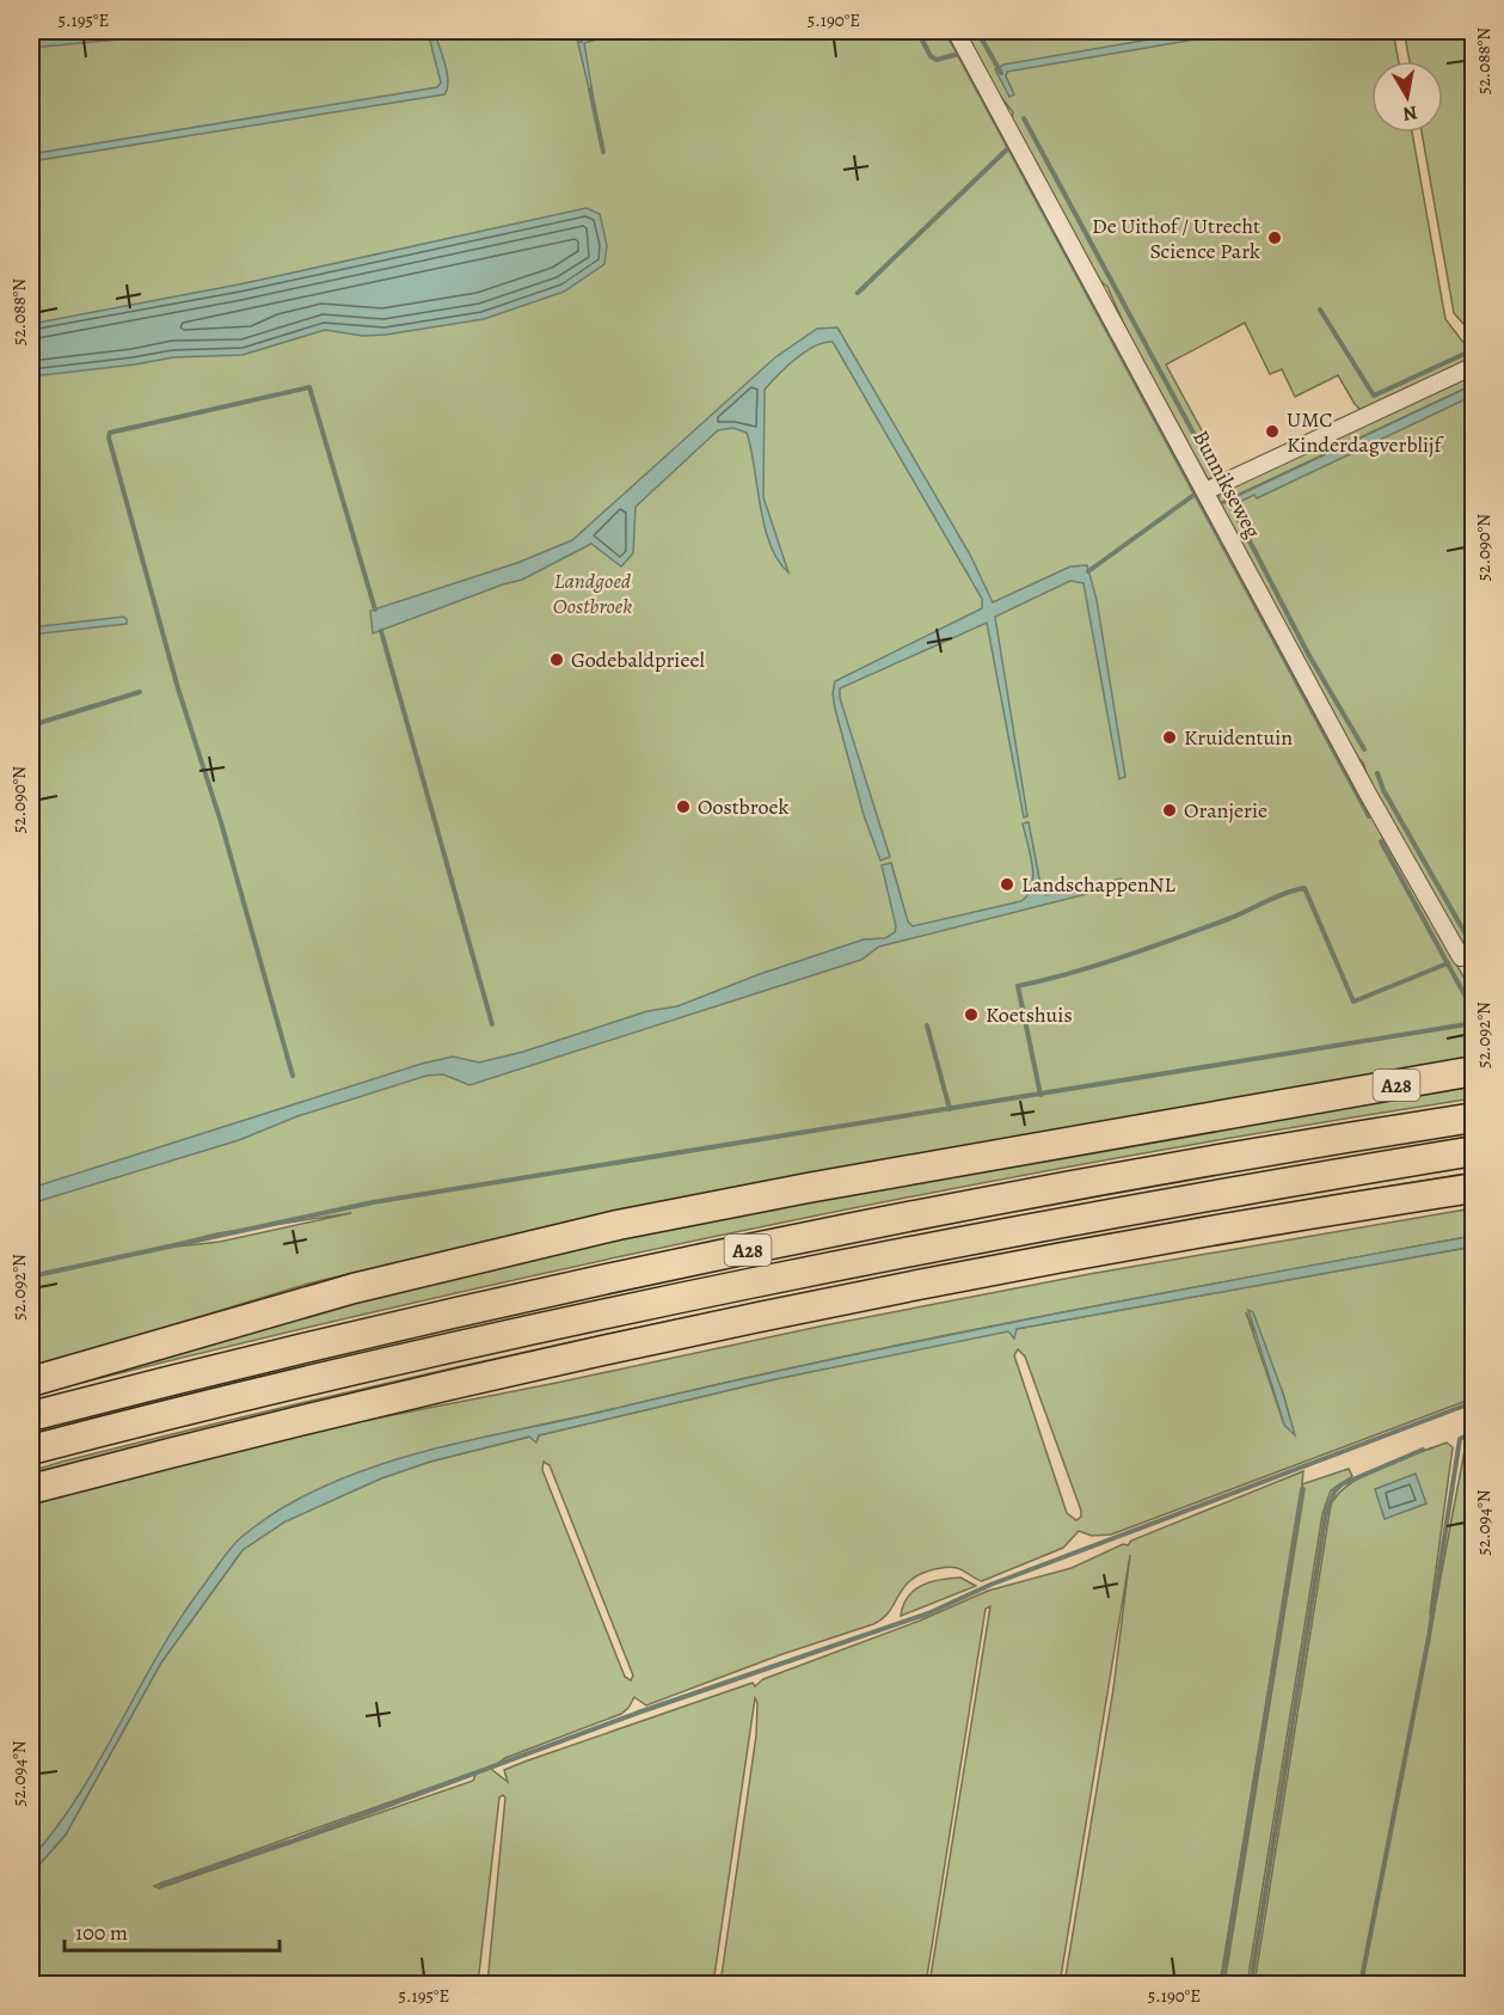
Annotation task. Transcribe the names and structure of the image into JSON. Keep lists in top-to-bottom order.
{
  "streets": {
    "highway": ["A28"],
    "street": ["Bunnikseweg"]
  },
  "parks": ["Landgoed Oostbroek"],
  "places": [
    "De Uithof / Utrecht Science Park",
    "UMC Kinderdagverblijf",
    "Godebaldprieel",
    "Kruidentuin",
    "Oostbroek",
    "Oranjerie",
    "LandschappenNL",
    "Koetshuis"
  ],
  "scale_bar": "100 m",
  "north": "bottom",
  "coordinates": [
    "5.195°E",
    "5.190°E",
    "52.088°N",
    "52.090°N",
    "52.092°N",
    "52.094°N"
  ]
}
